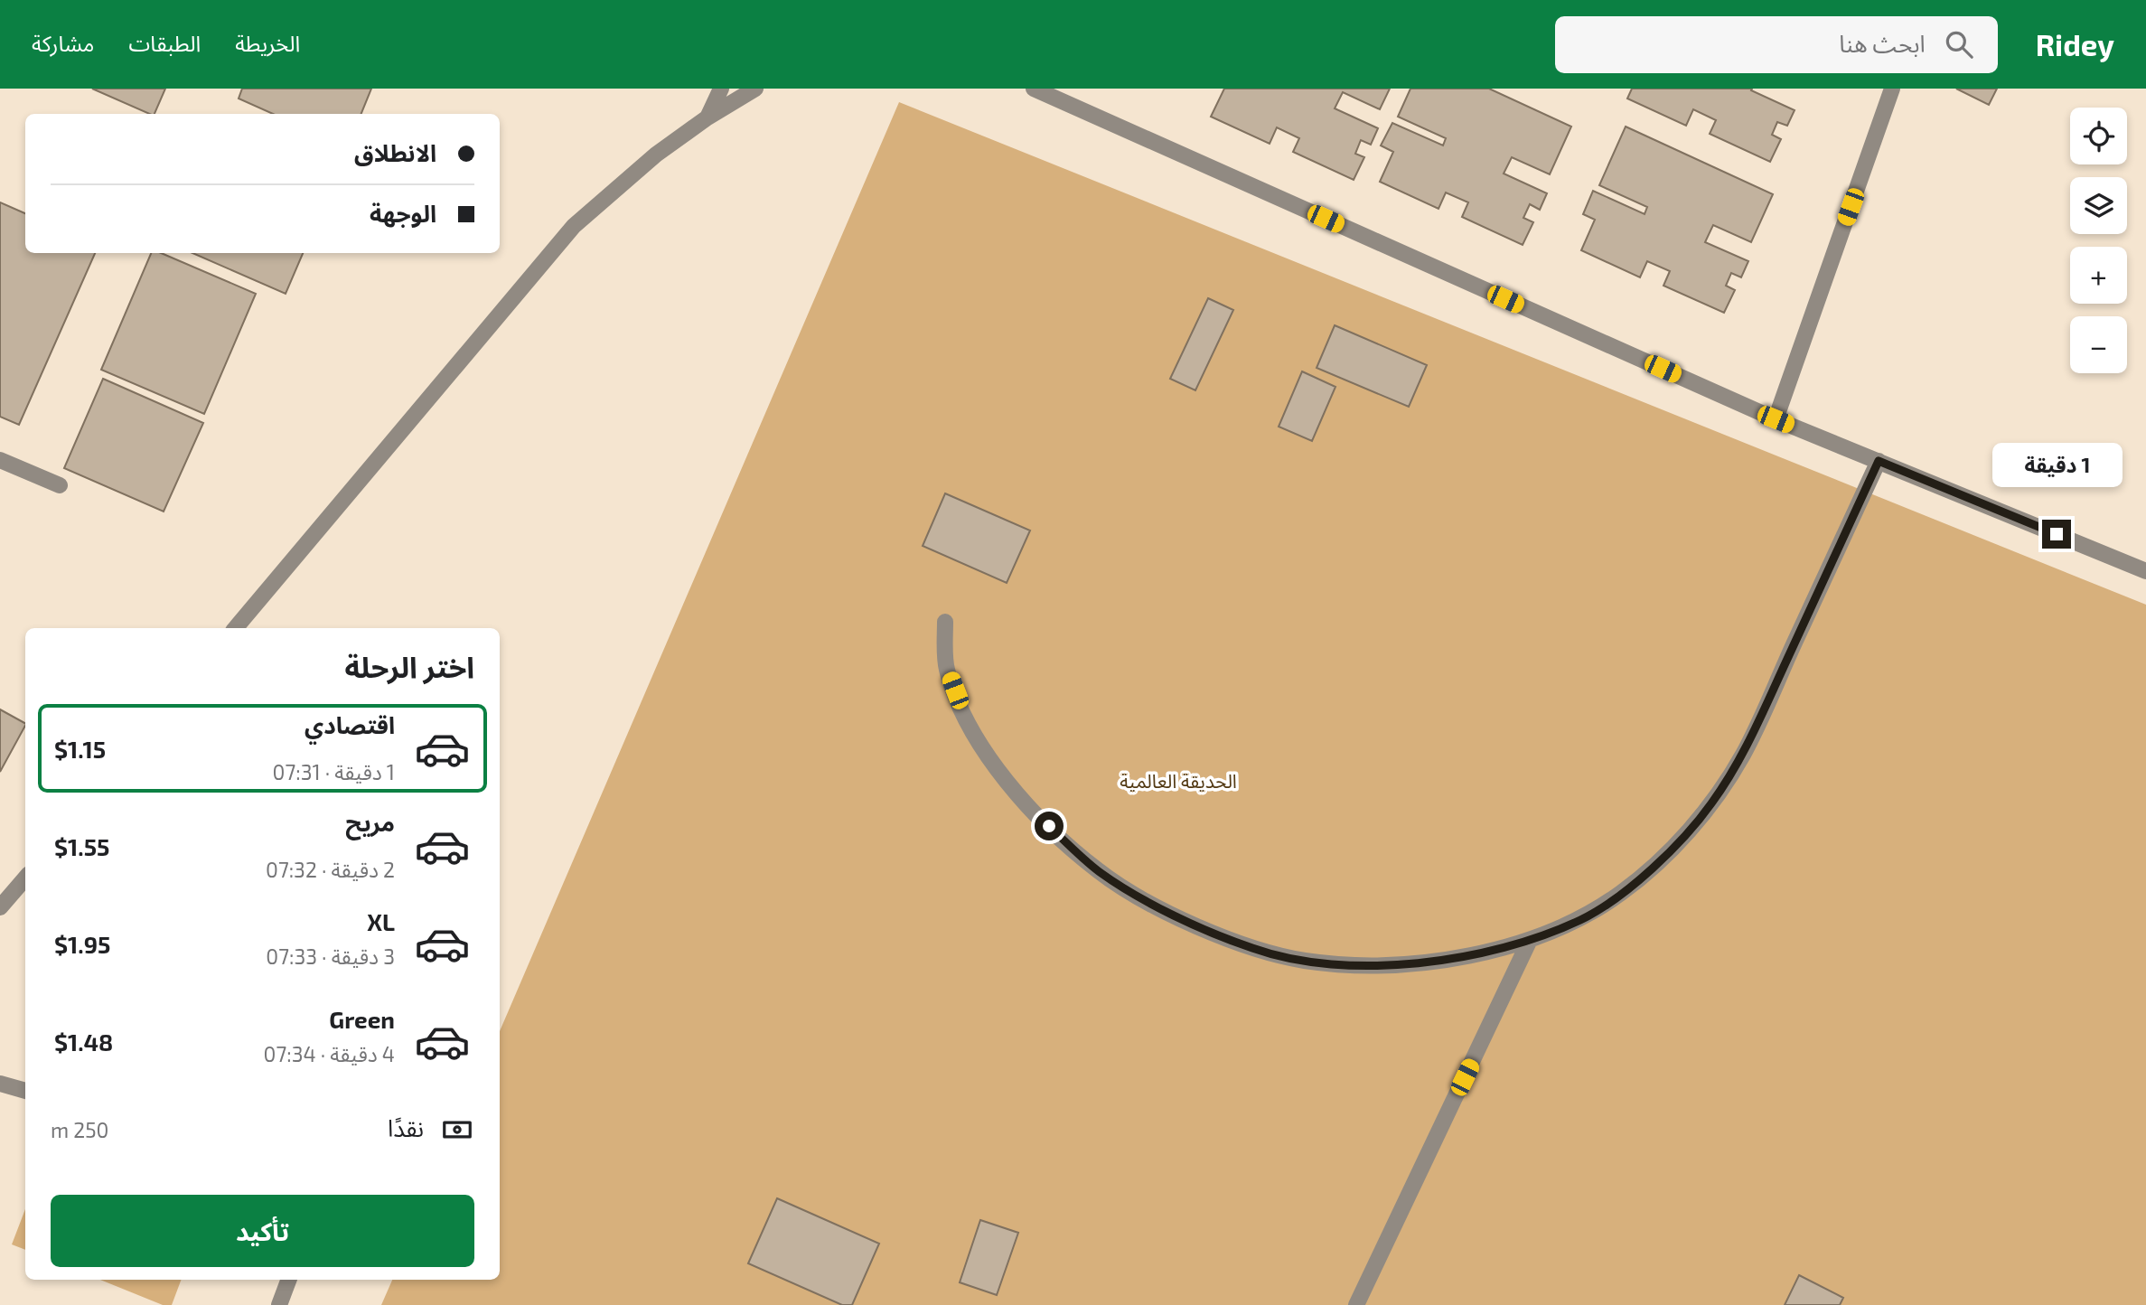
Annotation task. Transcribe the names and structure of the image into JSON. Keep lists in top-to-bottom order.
{
  "parks": ["الحديقة العالمية"],
  "page": {
    "header": "Ridey",
    "search": "ابحث هنا",
    "nav": ["الخريطة", "الطبقات", "مشاركة"],
    "map_buttons": ["+", "−"],
    "banner": ["الانطلاق", "الوجهة"],
    "bubble": "1 دقيقة",
    "heading": "اختر الرحلة",
    "list": [
      {
        "name": "اقتصادي",
        "note": "1 دقيقة · 07:31",
        "value": "$1.15"
      },
      {
        "name": "مريح",
        "note": "2 دقيقة · 07:32",
        "value": "$1.55"
      },
      {
        "name": "XL",
        "note": "3 دقيقة · 07:33",
        "value": "$1.95"
      },
      {
        "name": "Green",
        "note": "4 دقيقة · 07:34",
        "value": "$1.48"
      }
    ],
    "pay": ["نقدًا", "250 m"],
    "buttons": "تأكيد"
  }
}
